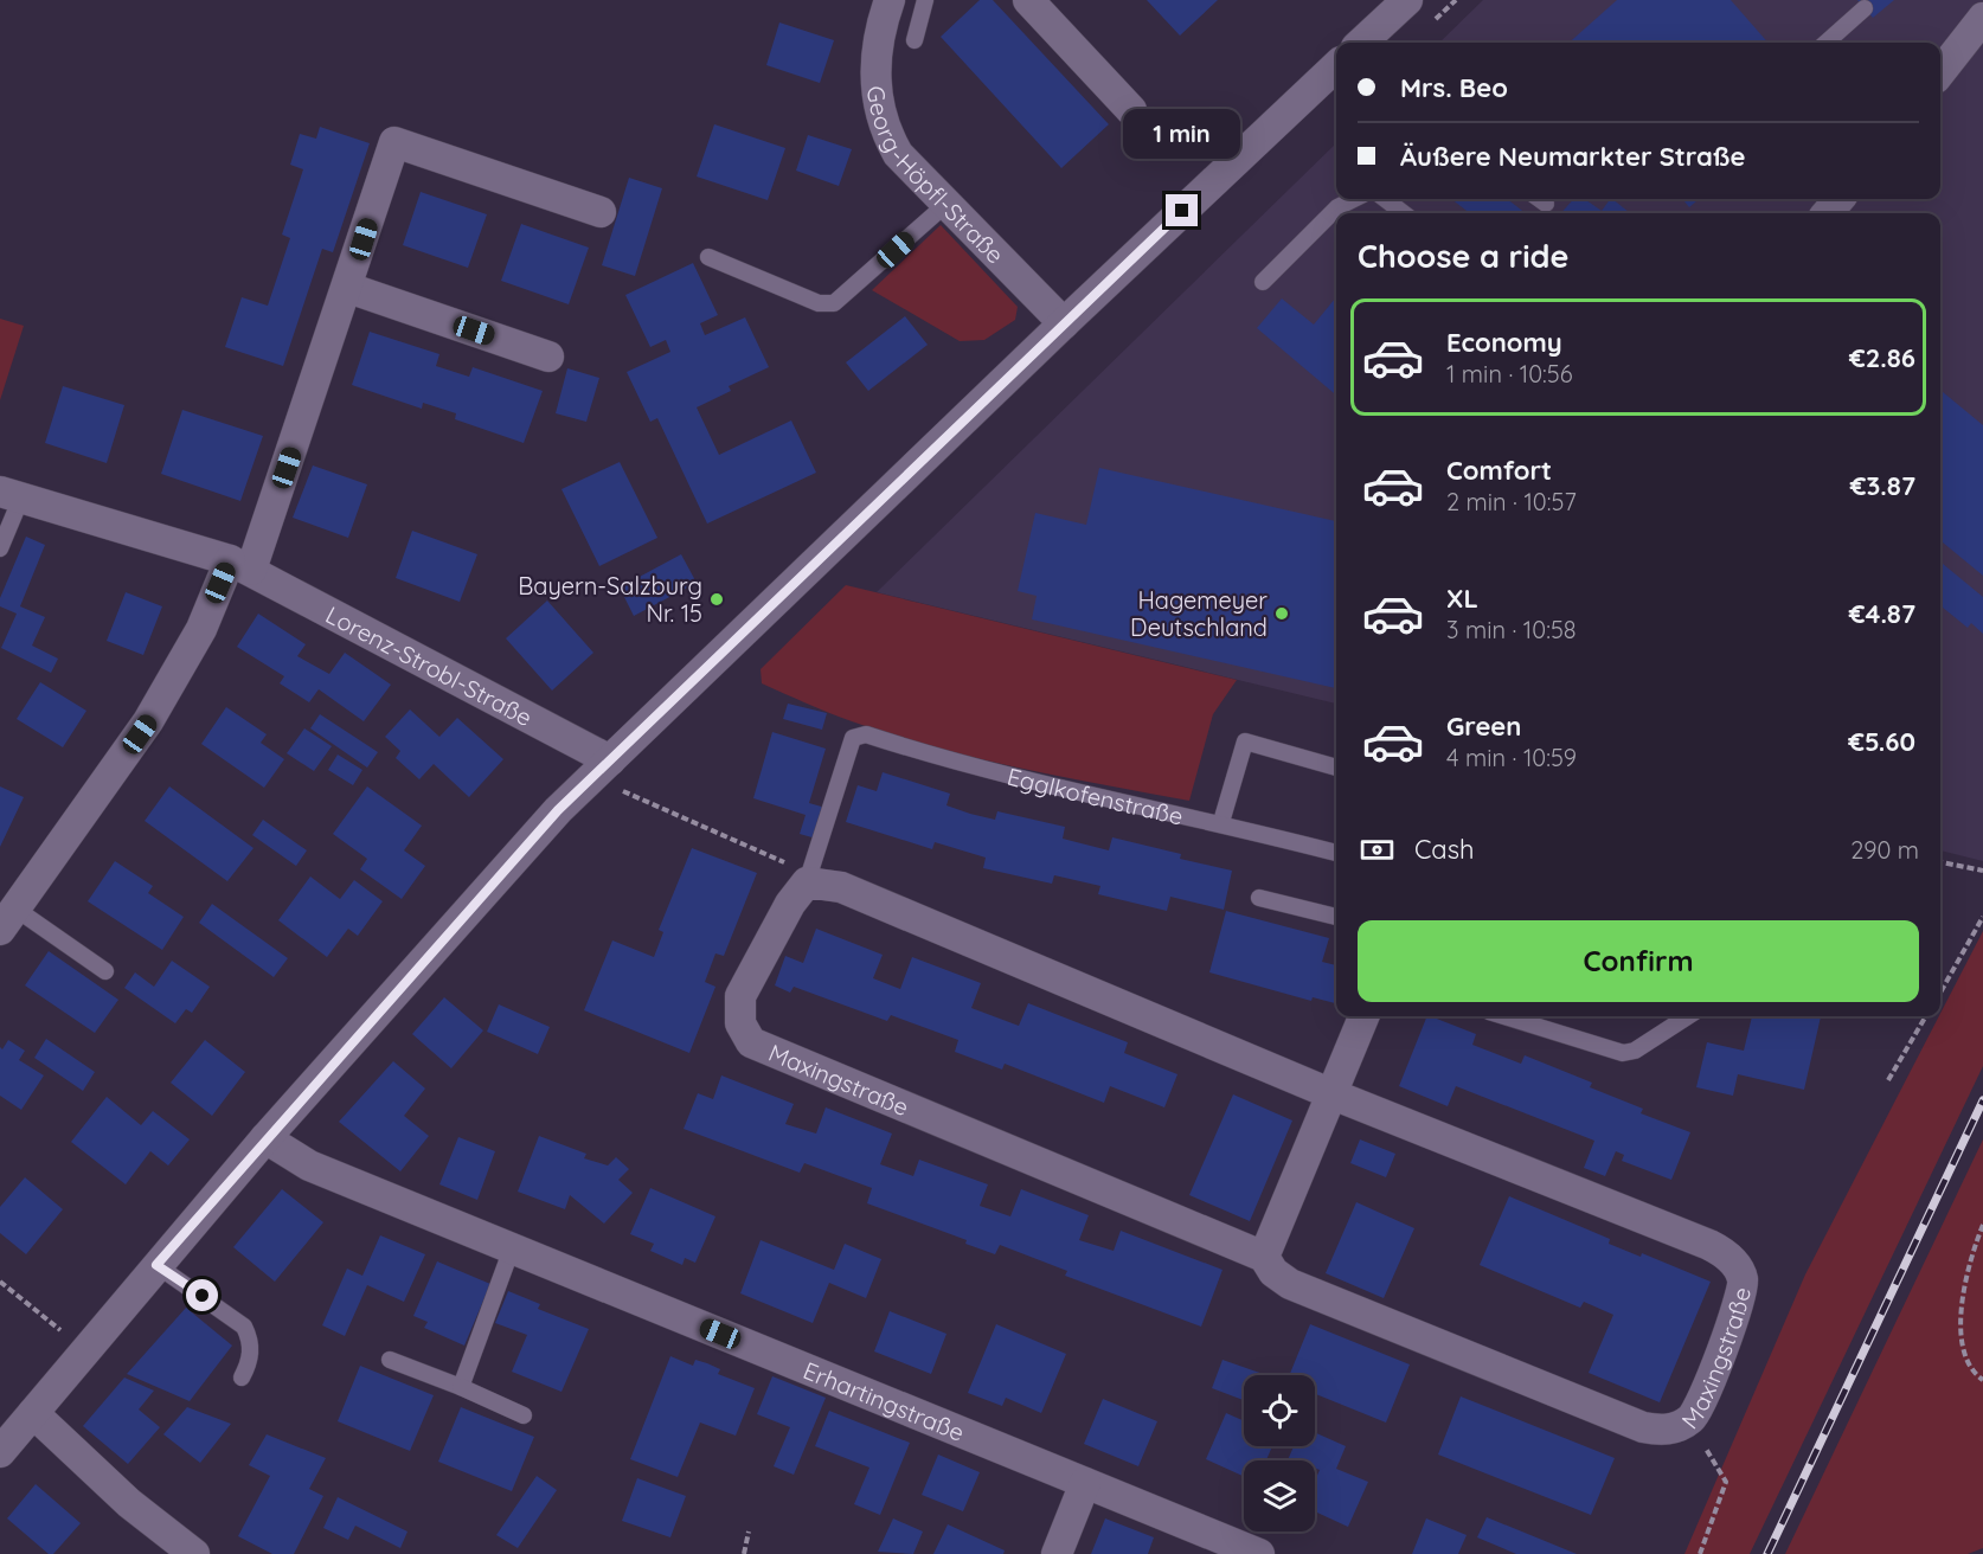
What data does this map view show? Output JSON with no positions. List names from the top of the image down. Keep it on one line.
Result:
{"streets":{"street":["Georg-Höpfl-Straße","Lorenz-Strobl-Straße","Maxingstraße","Erhartingstraße"],"lane":["Egglkofenstraße"]},"crossings":[["Egglkofenstraße","Maxingstraße"]],"places":["Bayern-Salzburg Nr. 15","Hagemeyer Deutschland"],"page":{"banner":["Mrs. Beo","Äußere Neumarkter Straße"],"bubble":"1 min","heading":"Choose a ride","list":[{"name":"Economy","note":"1 min · 10:56","value":"€2.86"},{"name":"Comfort","note":"2 min · 10:57","value":"€3.87"},{"name":"XL","note":"3 min · 10:58","value":"€4.87"},{"name":"Green","note":"4 min · 10:59","value":"€5.60"}],"pay":["Cash","290 m"],"buttons":"Confirm"}}
